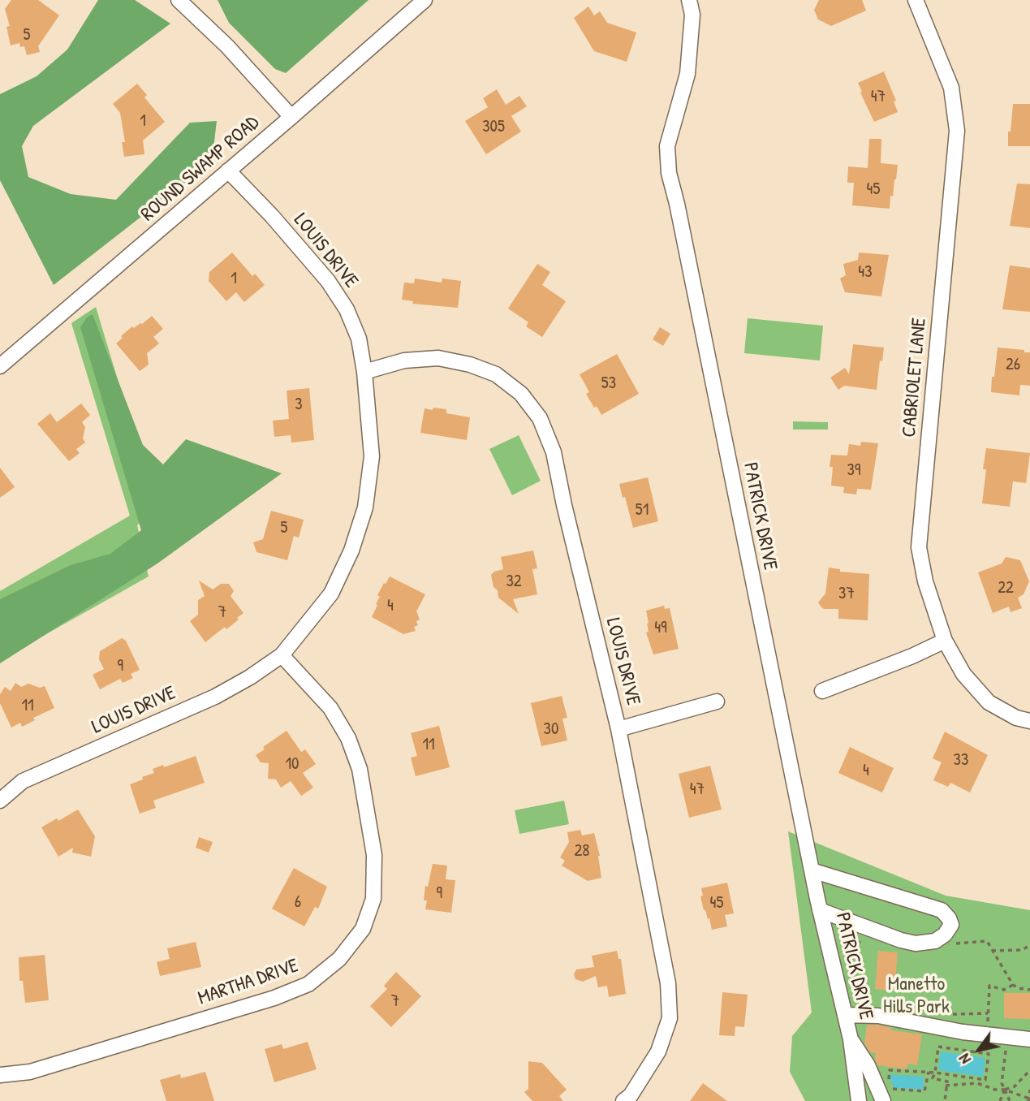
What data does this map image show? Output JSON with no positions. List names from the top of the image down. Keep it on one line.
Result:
{"streets":{"street":["ROUND SWAMP ROAD","LOUIS DRIVE","CABRIOLET LANE","PATRICK DRIVE","MARTHA DRIVE"]},"crossings":[["ROUND SWAMP ROAD","LOUIS DRIVE"],["LOUIS DRIVE","MARTHA DRIVE"]],"parks":["Manetto Hills Park"],"house_numbers":["5","47","1","305","45","43","1","26","53","3","39","51","5","32","22","37","4","7","49","9","11","30","11","33","10","4","47","28","9","6","45","7"],"north":"bottom left"}
